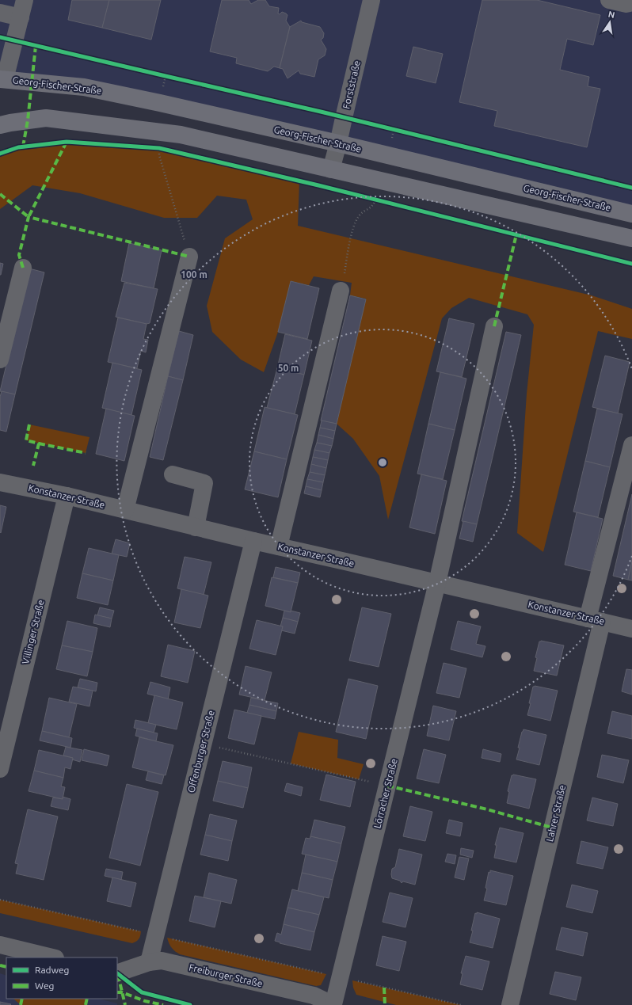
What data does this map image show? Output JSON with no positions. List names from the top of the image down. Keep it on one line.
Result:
{"streets":{"main road":["Georg-Fischer-Straße"],"street":["Forststraße","Konstanzer Straße","Villinger Straße","Offenburger Straße","Lörracher Straße","Lahrer Straße","Freiburger Straße"]},"crossings":[["Forststraße","Georg-Fischer-Straße"],["Konstanzer Straße","Villinger Straße"],["Konstanzer Straße","Offenburger Straße"],["Konstanzer Straße","Lörracher Straße"],["Konstanzer Straße","Lahrer Straße"],["Offenburger Straße","Freiburger Straße"],["Lörracher Straße","Freiburger Straße"]],"legend":["Radweg","Weg"],"north":"top","rings":["100 m","50 m"]}
